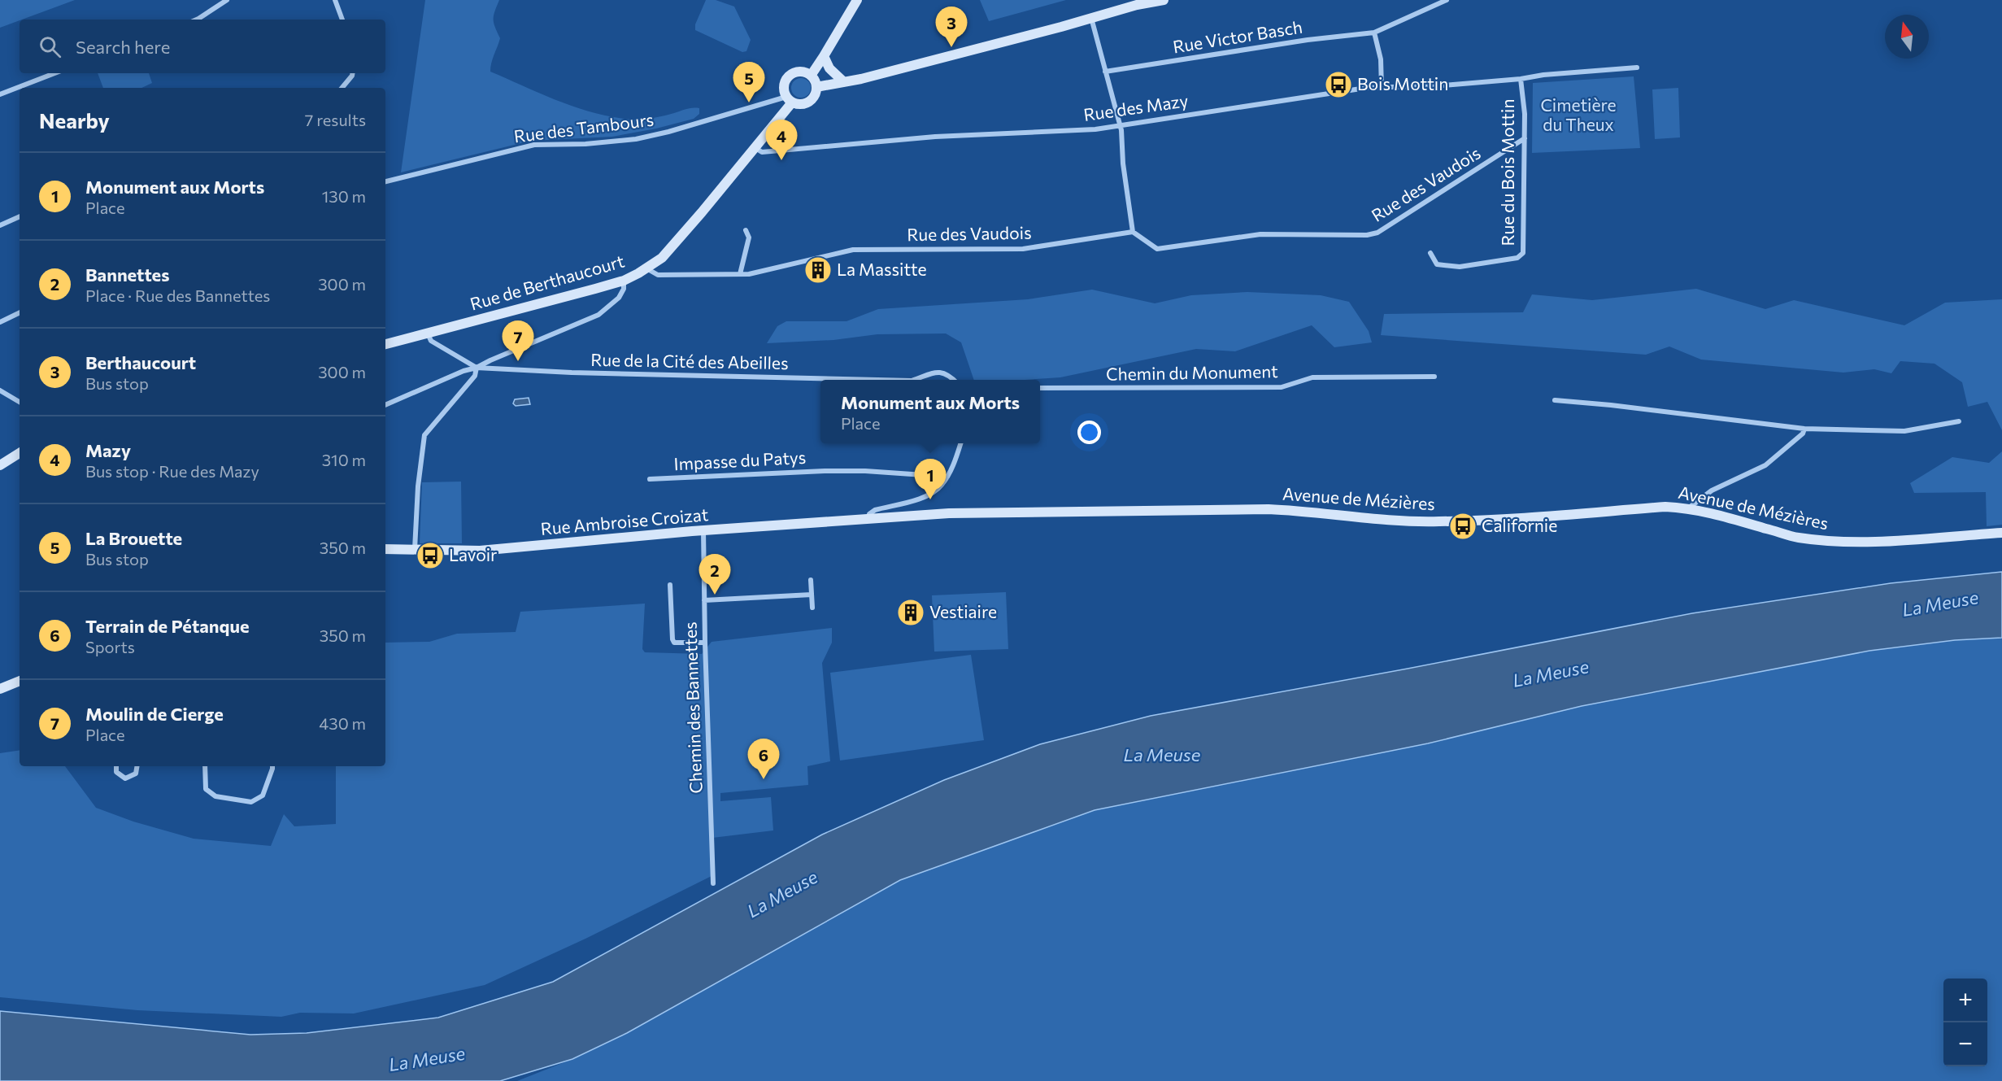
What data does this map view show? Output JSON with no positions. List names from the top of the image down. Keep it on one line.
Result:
{"streets":{"main road":["Rue de Berthaucourt","Avenue de Mézières","Rue Ambroise Croizat"],"street":["Rue Victor Basch","Rue des Mazy","Rue des Tambours","Rue du Bois Mottin","Rue des Vaudois","Rue de la Cité des Abeilles","Chemin du Monument","Impasse du Patys","Chemin des Bannettes"]},"crossings":[["Rue des Mazy","Rue du Bois Mottin"],["Rue des Mazy","Rue de Berthaucourt"],["Rue des Tambours","Rue de Berthaucourt"],["Rue du Bois Mottin","Rue des Vaudois"],["Rue des Vaudois","Rue de Berthaucourt"],["Rue de Berthaucourt","Rue de la Cité des Abeilles"],["Avenue de Mézières","Rue Ambroise Croizat"],["Rue Ambroise Croizat","Chemin des Bannettes"]],"water":["La Meuse"],"parks":["Cimetière du Theux"],"places":{"bus stop":["Bois Mottin","Californie","Lavoir"],"building":["La Massitte","Vestiaire"]},"north":"top","page":{"pins":["3","5","4","7","1","2","6"],"search":"Search here","heading":["Nearby","7 results"],"list":[{"mark":"1","name":"Monument aux Morts","note":"Place","value":"130 m"},{"mark":"2","name":"Bannettes","note":"Place · Rue des Bannettes","value":"300 m"},{"mark":"3","name":"Berthaucourt","note":"Bus stop","value":"300 m"},{"mark":"4","name":"Mazy","note":"Bus stop · Rue des Mazy","value":"310 m"},{"mark":"5","name":"La Brouette","note":"Bus stop","value":"350 m"},{"mark":"6","name":"Terrain de Pétanque","note":"Sports","value":"350 m"},{"mark":"7","name":"Moulin de Cierge","note":"Place","value":"430 m"}],"popup":["Monument aux Morts","Place"],"map_buttons":["+","−"]}}
